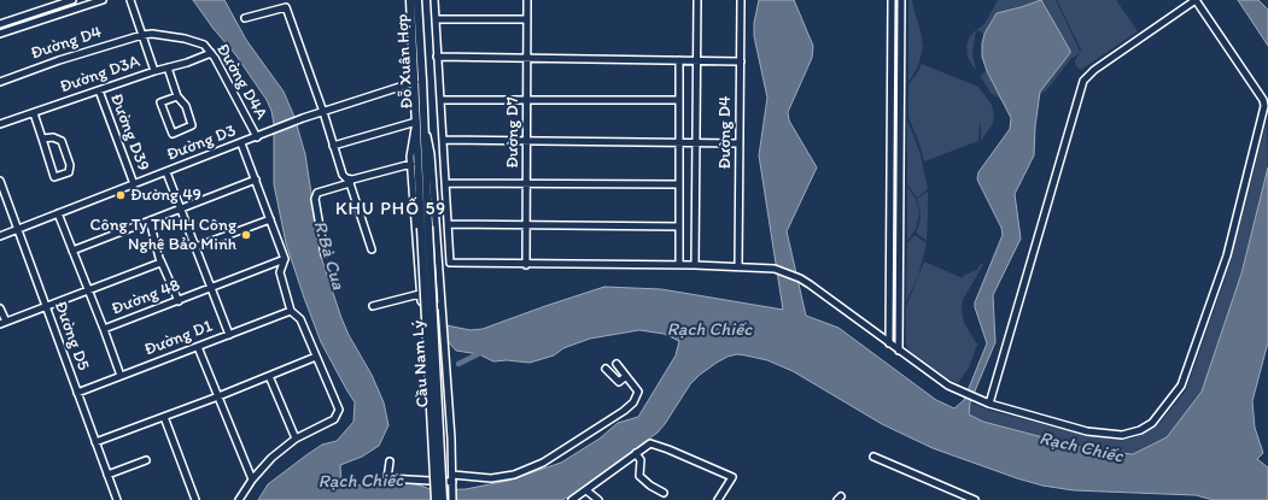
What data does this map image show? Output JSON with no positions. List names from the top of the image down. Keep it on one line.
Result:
{"streets":{"main road":["Đỗ Xuân Hợp","Cầu Nam Lý"],"street":["Đường D4","Đường D3A","Đường D4A","Đường D39","Đường D7","Đường D3","Đường 48","Đường D5","Đường D1"]},"crossings":[["Đường D4","Đường D4A"],["Đỗ Xuân Hợp","Đường D3"],["Đỗ Xuân Hợp","Cầu Nam Lý"],["Đường D3A","Đường D4A"],["Đường D3A","Đường D39"],["Đường D4A","Đường D3"],["Đường D39","Đường D3"],["Đường D3","Đường 48"],["Đường D3","Đường D5"],["Đường D5","Đường D1"]],"districts":["KHU PHỐ 59"],"water":["R.Bà Cua","Rạch Chiếc"],"places":["Đường 49","Công Ty TNHH Công Nghệ Bảo Minh"]}
